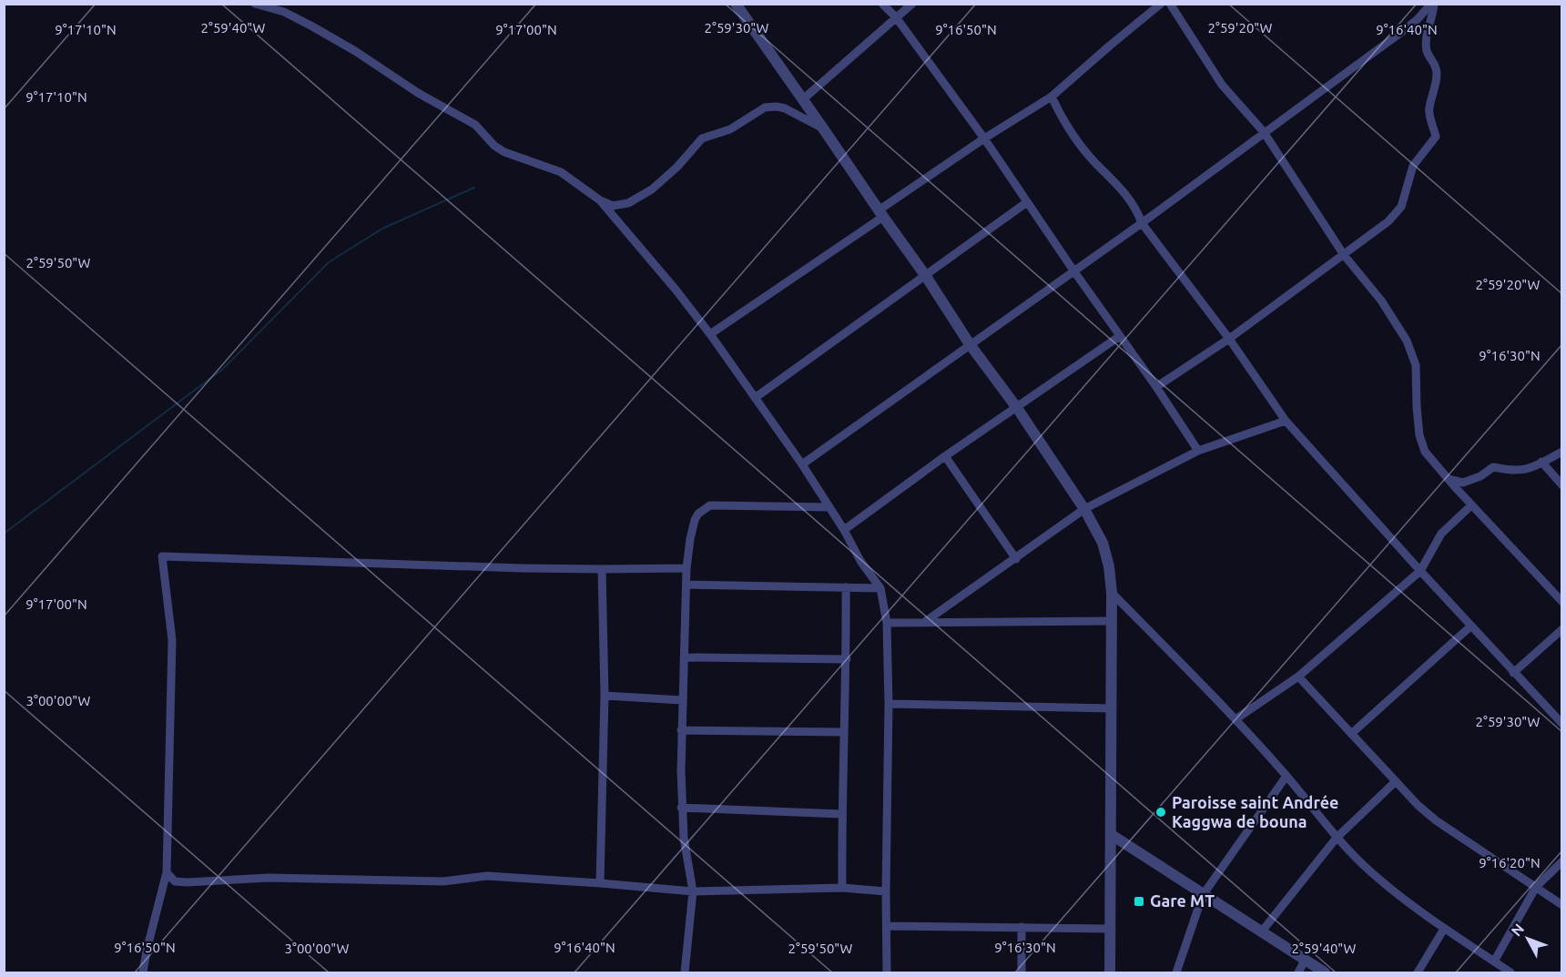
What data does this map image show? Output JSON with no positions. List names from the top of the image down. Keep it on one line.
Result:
{"places":{"other":["Paroisse saint Andrée Kaggwa de bouna"],"transit":["Gare MT"]},"north":"top left","coordinates":["2°59'40\"W","2°59'30\"W","2°59'20\"W","9°17'10\"N","9°17'00\"N","9°16'50\"N","9°16'40\"N","2°59'50\"W","9°16'30\"N","3°00'00\"W","9°16'20\"N"]}
